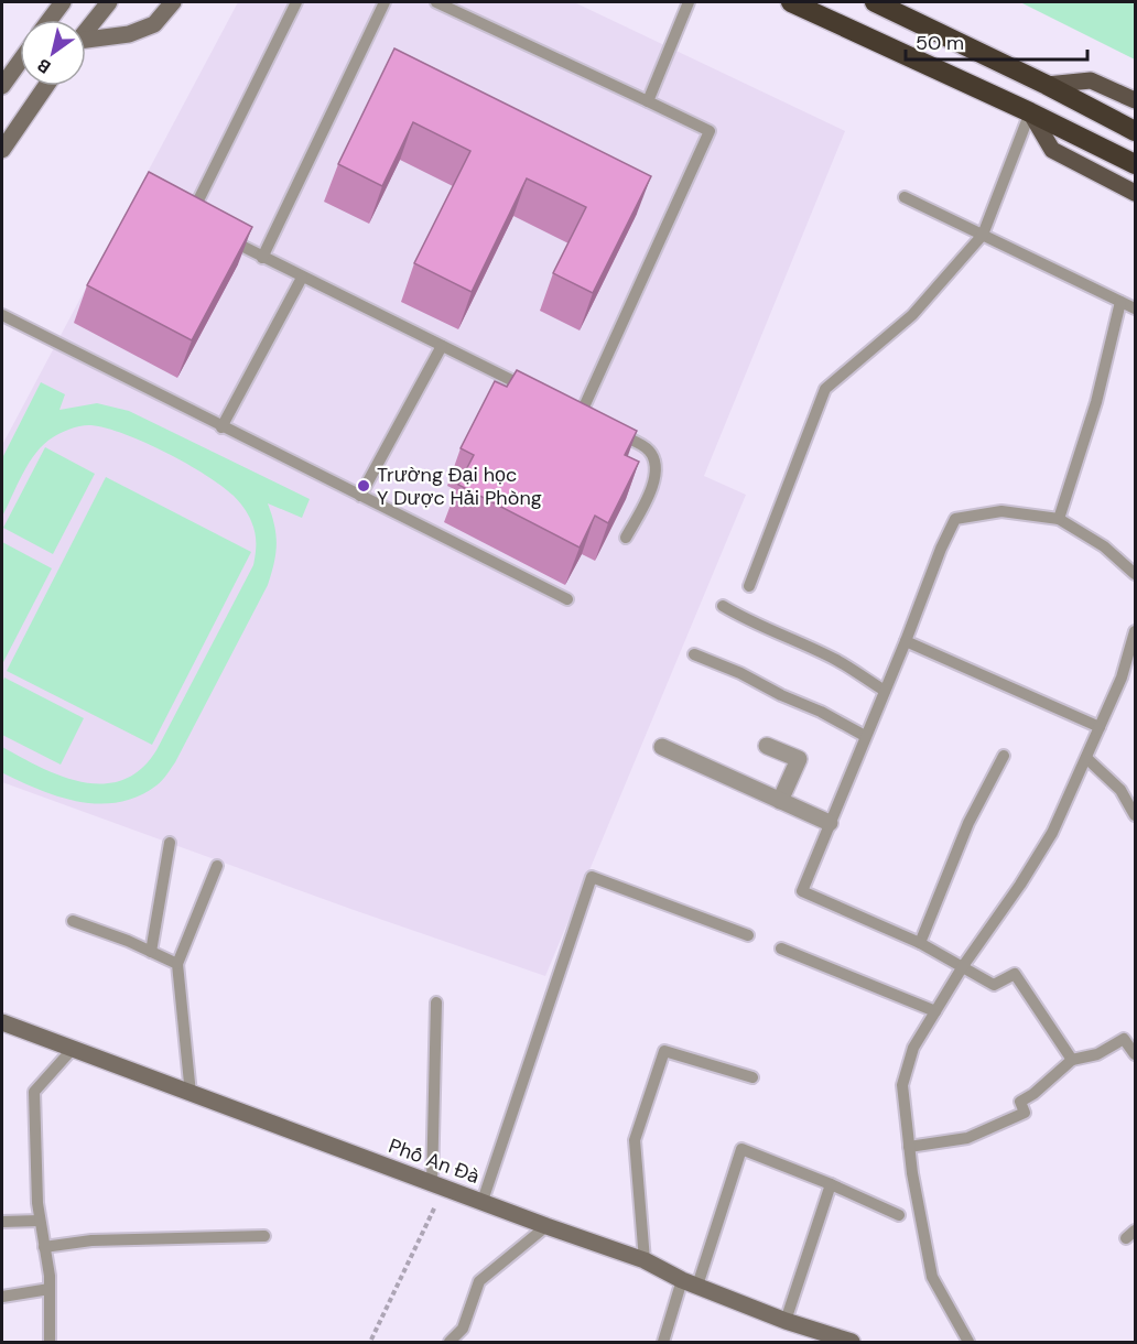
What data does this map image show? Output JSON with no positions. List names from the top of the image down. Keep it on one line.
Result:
{"streets":{"street":["Phố An Đà"]},"places":["Trường Đại học Y Dược Hải Phòng"],"scale_bar":"50 m","north":"bottom left"}
